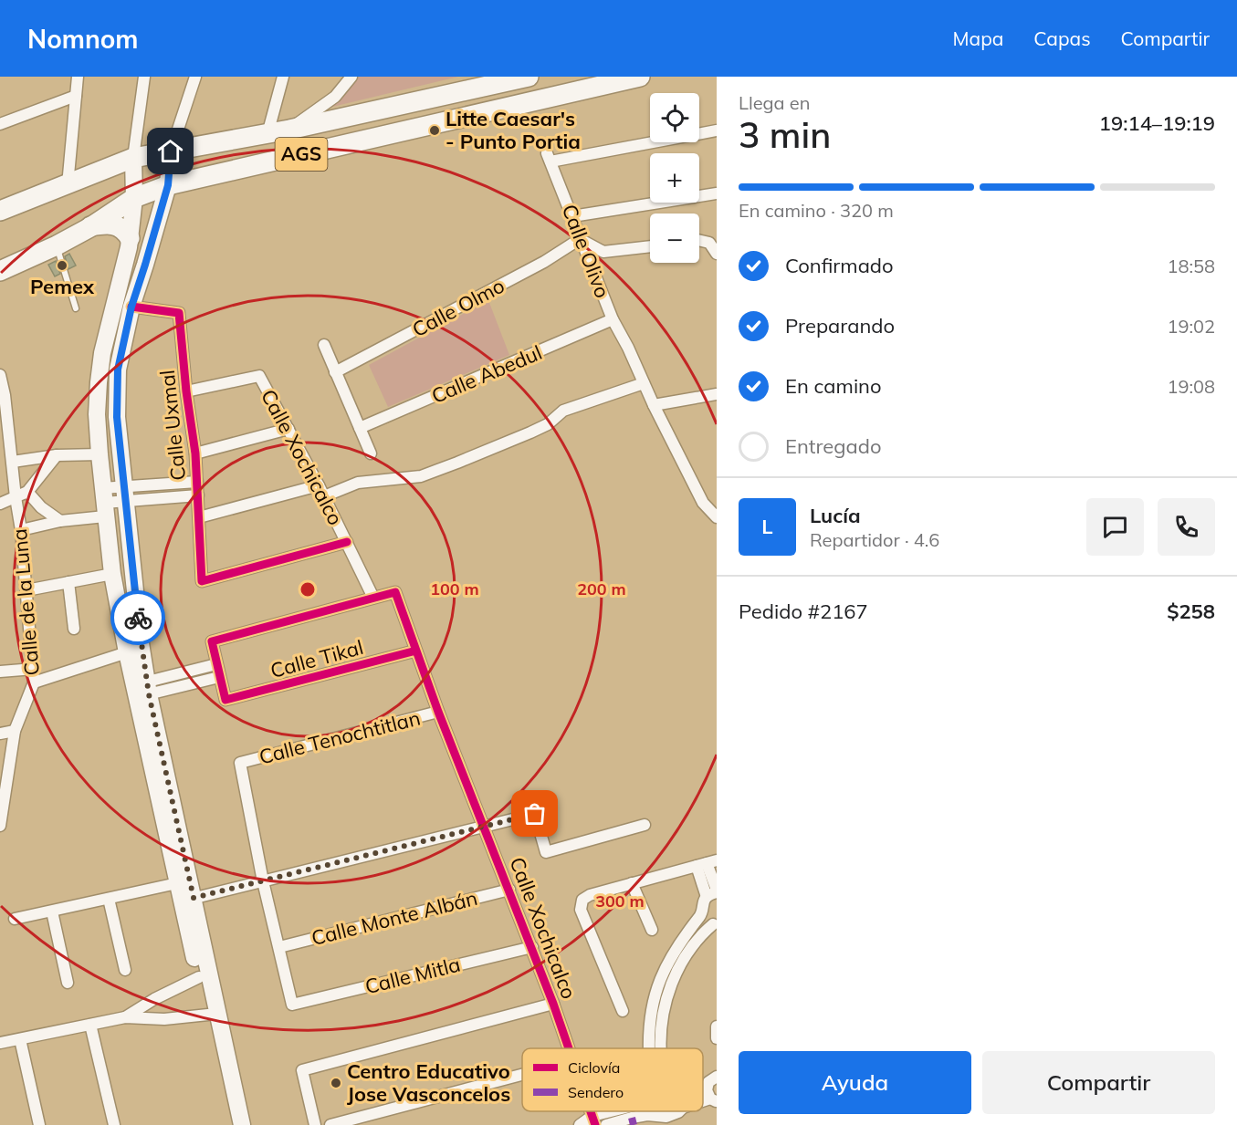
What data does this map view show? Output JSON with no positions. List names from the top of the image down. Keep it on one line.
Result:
{"streets":{"highway":["AGS"],"street":["Calle Olivo","Calle Olmo","Calle Abedul","Calle Uxmal","Calle Xochicalco","Calle de la Luna","Calle Tikal","Calle Tenochtitlan","Calle Monte Albán","Calle Mitla"]},"crossings":[["Calle Olivo","Calle Olmo"],["Calle Olivo","Calle Abedul"],["Calle Uxmal","Calle Xochicalco"],["Calle Xochicalco","Calle Tikal"],["Calle Xochicalco","Calle Tenochtitlan"],["Calle Xochicalco","Calle Monte Albán"],["Calle Xochicalco","Calle Mitla"],["Calle Monte Albán","Calle Mitla"]],"places":["Litte Caesar's - Punto Portia","Pemex","Centro Educativo Jose Vasconcelos"],"legend":["Ciclovía","Sendero"],"page":{"header":"Nomnom","nav":["Mapa","Capas","Compartir"],"heading":["3 min","Llega en","19:14–19:19"],"panel":["Lucía","Repartidor · 4.6","Pedido #2167","$258"],"map_buttons":["+","−"],"bar":"En camino · 320 m","list":[["Confirmado","18:58"],["Preparando","19:02"],["En camino","19:08"],"Entregado"],"round":"L","buttons":["Ayuda","Compartir"]},"rings":["100 m","200 m","300 m"]}
